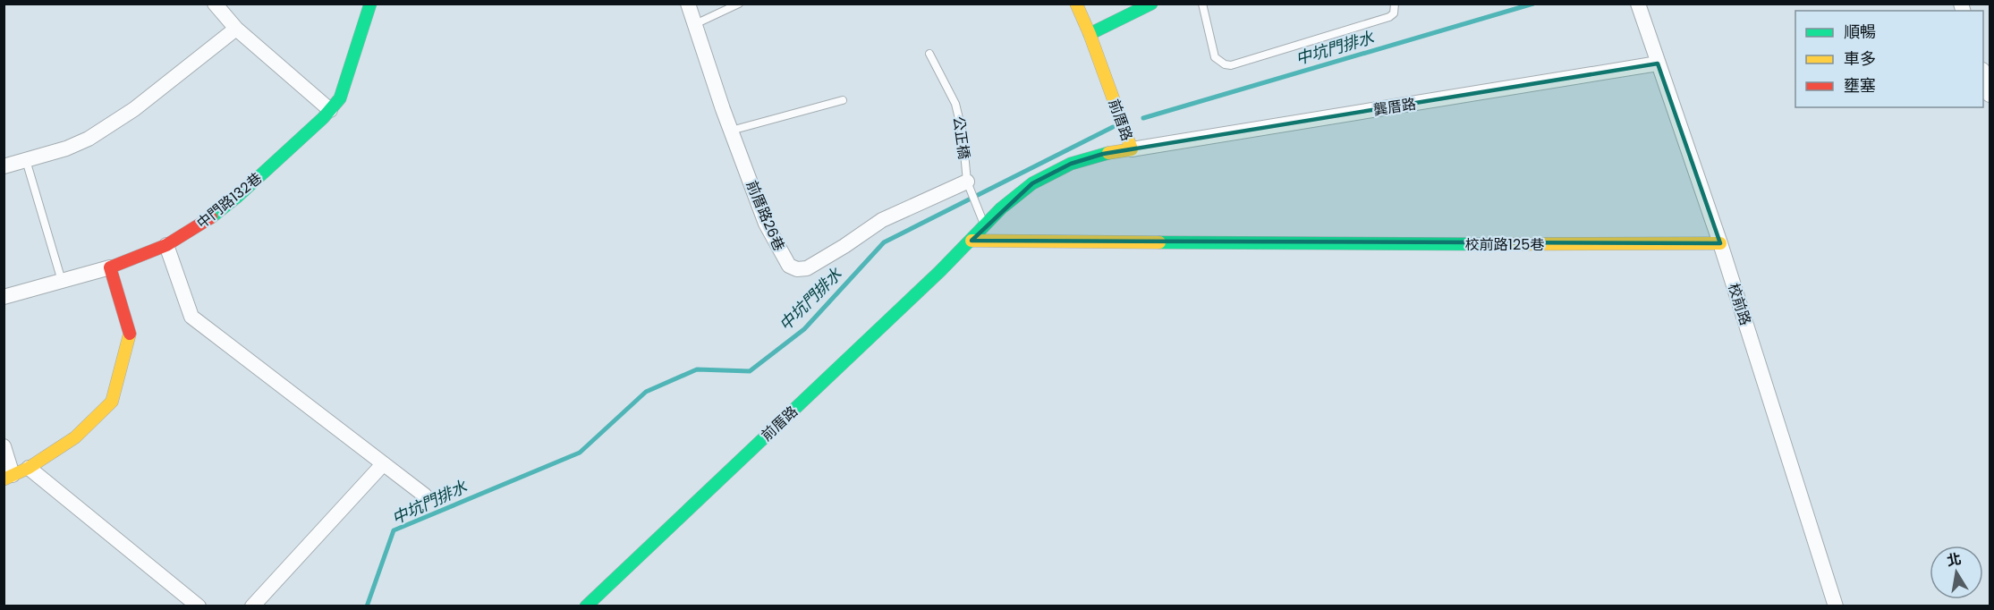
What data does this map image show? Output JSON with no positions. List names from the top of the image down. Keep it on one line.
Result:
{"streets":{"street":["龔厝路","前厝路","中門路132巷","前厝路26巷","校前路125巷","校前路"],"lane":["公正橋"]},"crossings":[["龔厝路","前厝路"],["龔厝路","校前路"],["前厝路","公正橋"],["前厝路","校前路125巷"],["公正橋","前厝路26巷"],["校前路125巷","校前路"]],"water":["中坑門排水"],"legend":["順暢","車多","壅塞"],"north":"top"}
